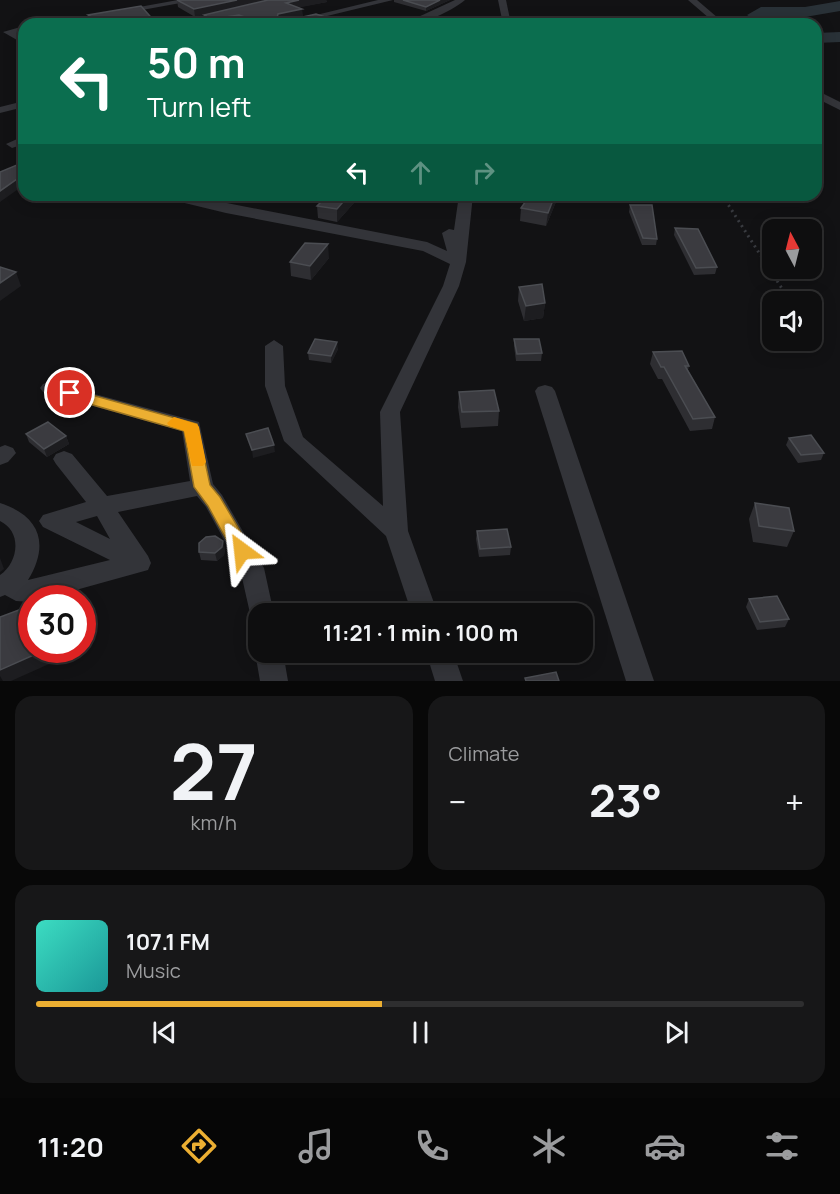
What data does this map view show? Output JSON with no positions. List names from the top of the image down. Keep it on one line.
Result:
{"north":"top","page":{"turn":["50 m","Turn left"],"limit":"30","trip":"11:21 · 1 min · 100 m","tile":[["27","km/h"],"Climate"],"heat":["−","23°","+"],"song":["107.1 FM","Music"],"tabs":"11:20"}}
